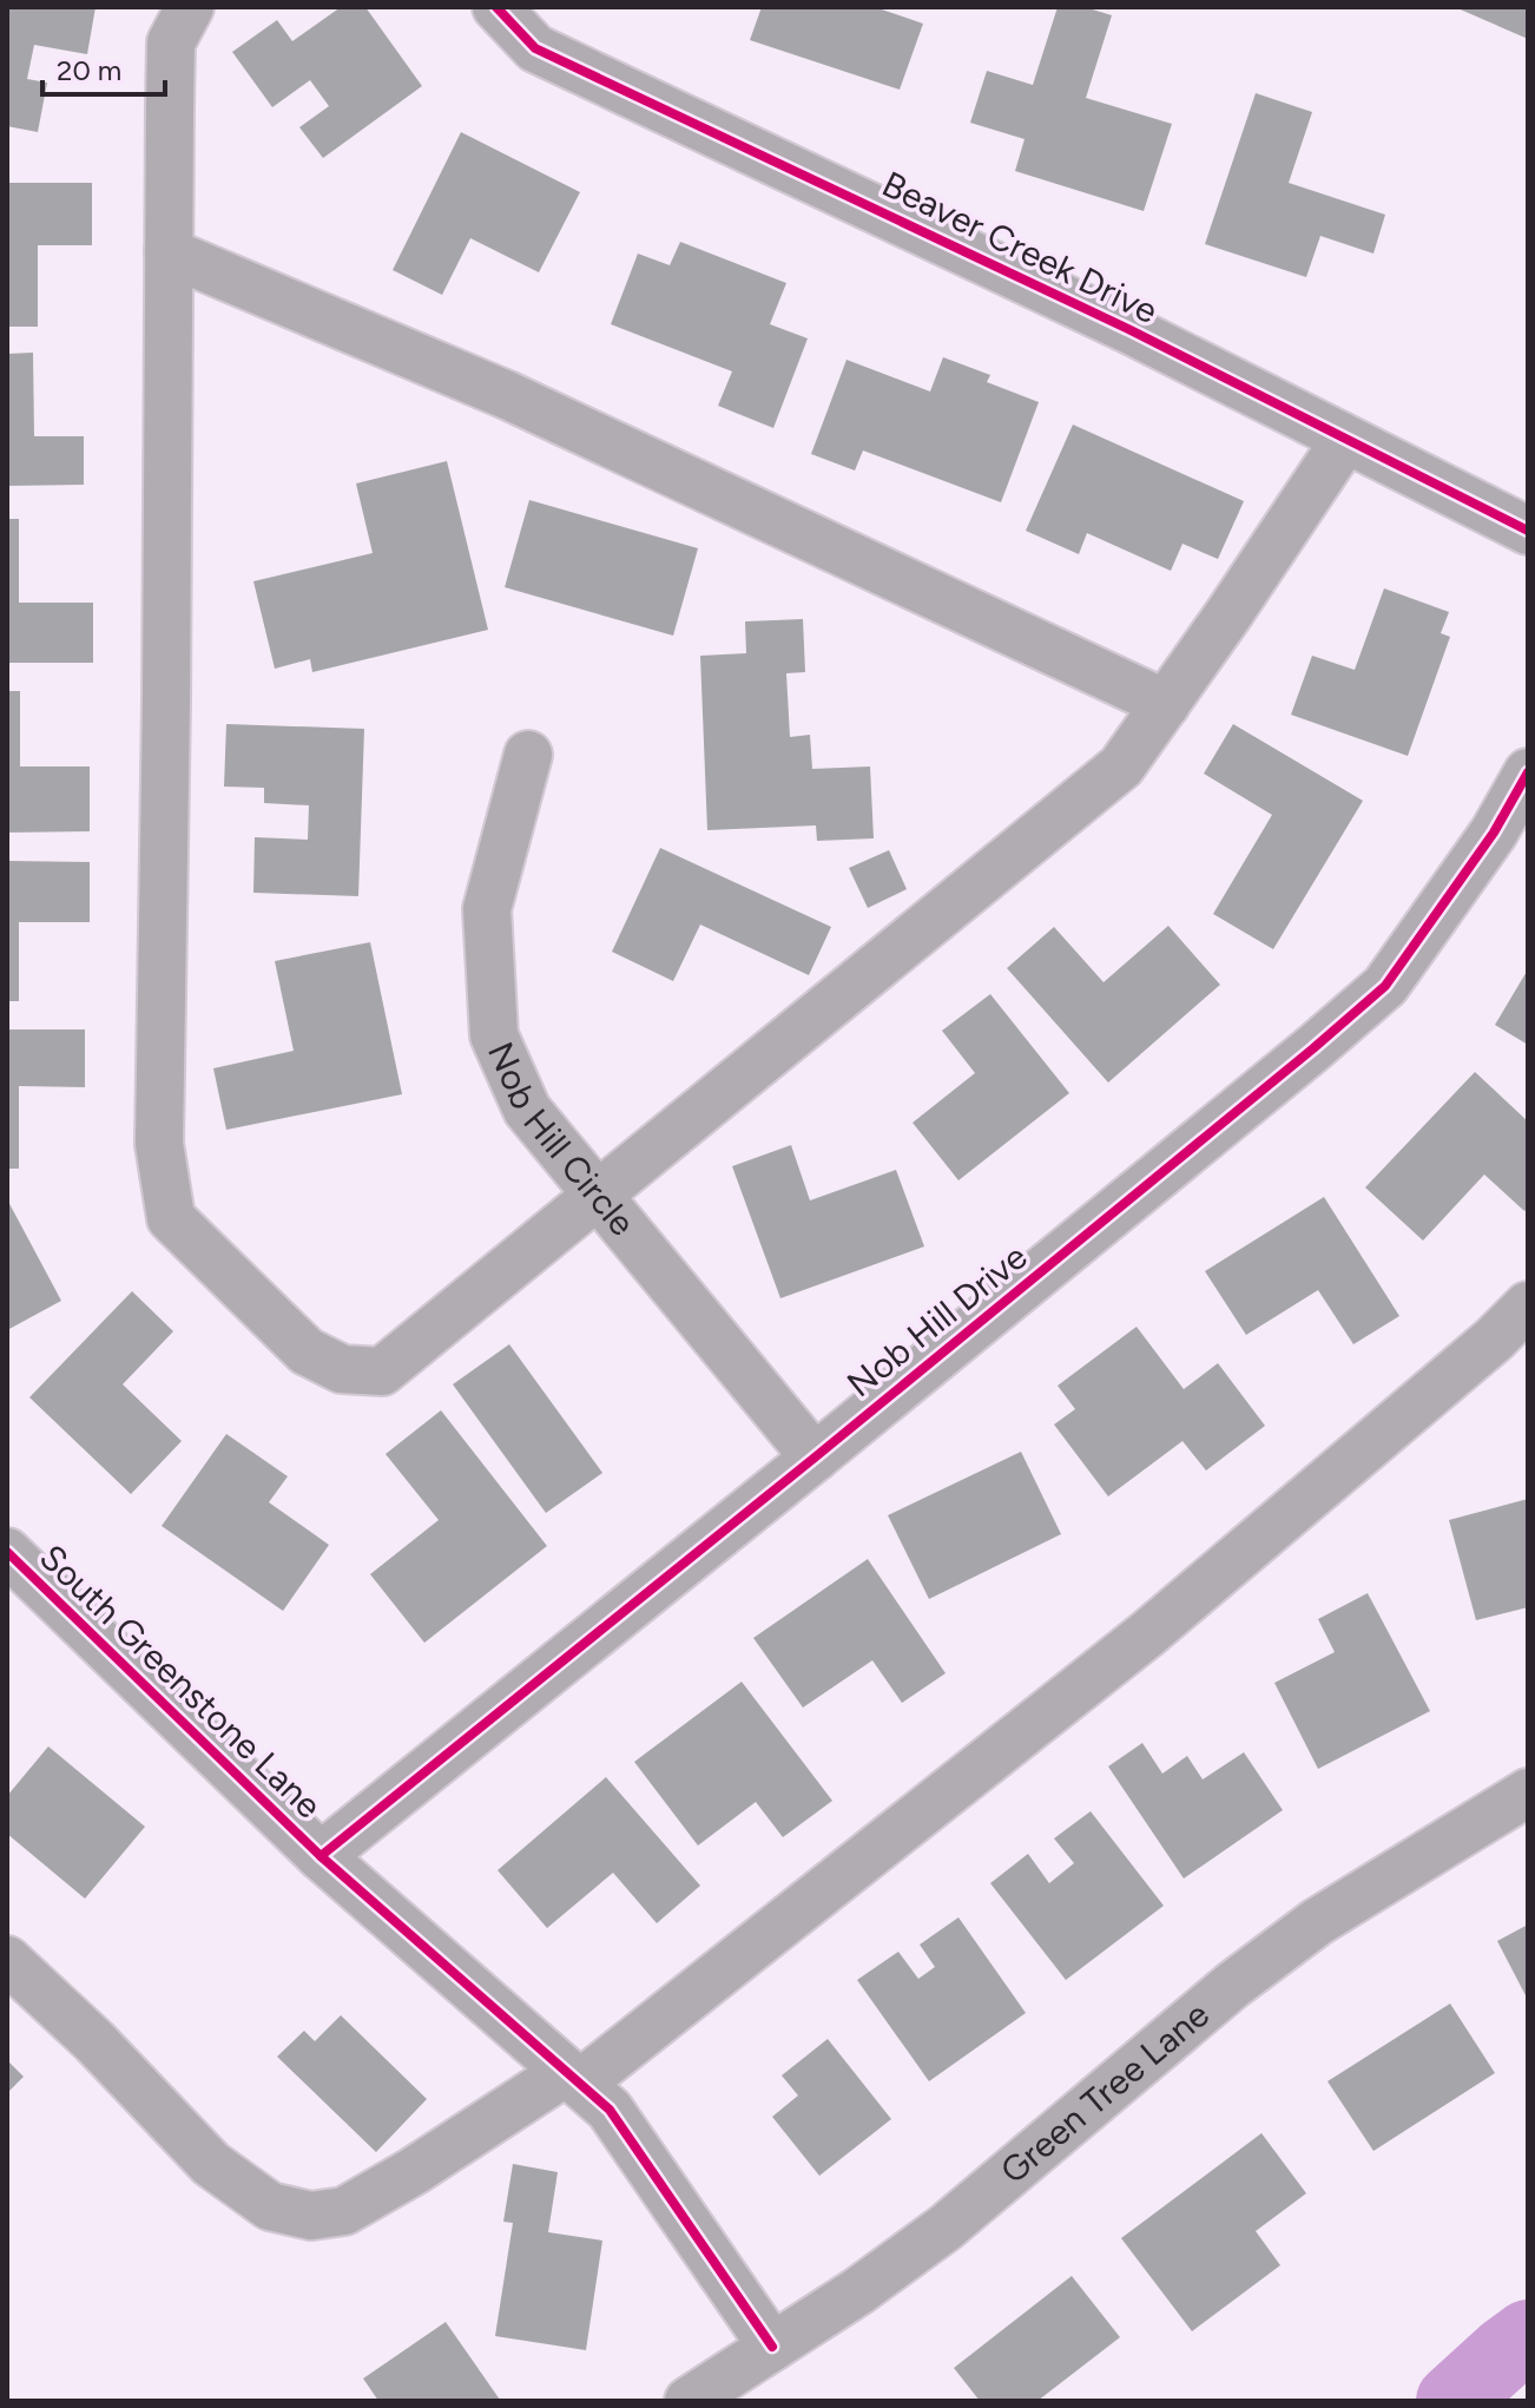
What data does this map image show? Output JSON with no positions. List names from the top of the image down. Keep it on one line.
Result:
{"streets":{"street":["Beaver Creek Drive","Nob Hill Circle","Nob Hill Drive","South Greenstone Lane","Green Tree Lane"]},"crossings":[["Nob Hill Circle","Nob Hill Drive"],["Nob Hill Drive","South Greenstone Lane"],["South Greenstone Lane","Green Tree Lane"]],"scale_bar":"20 m"}
